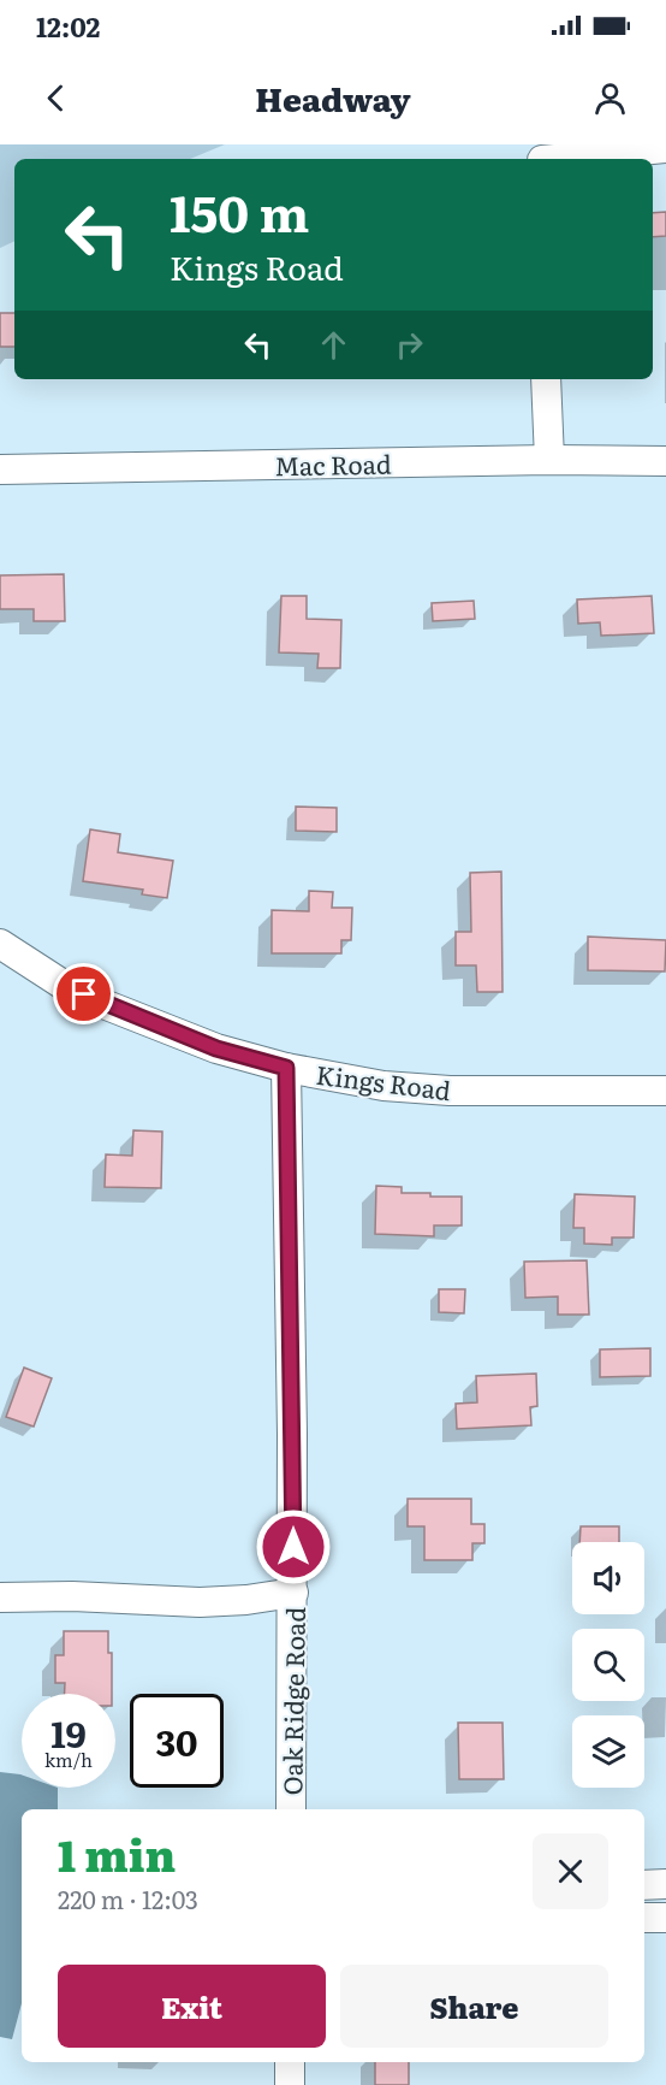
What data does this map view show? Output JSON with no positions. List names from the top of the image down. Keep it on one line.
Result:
{"streets":{"street":["Mac Road","Kings Road","Oak Ridge Road"]},"crossings":[["Kings Road","Oak Ridge Road"]],"page":{"status":"12:02","header":"Headway","turn":["150 m","Kings Road"],"speed":"19 km/h","limit":"30","heading":["1 min","220 m · 12:03"],"buttons":["Exit","Share"]}}
